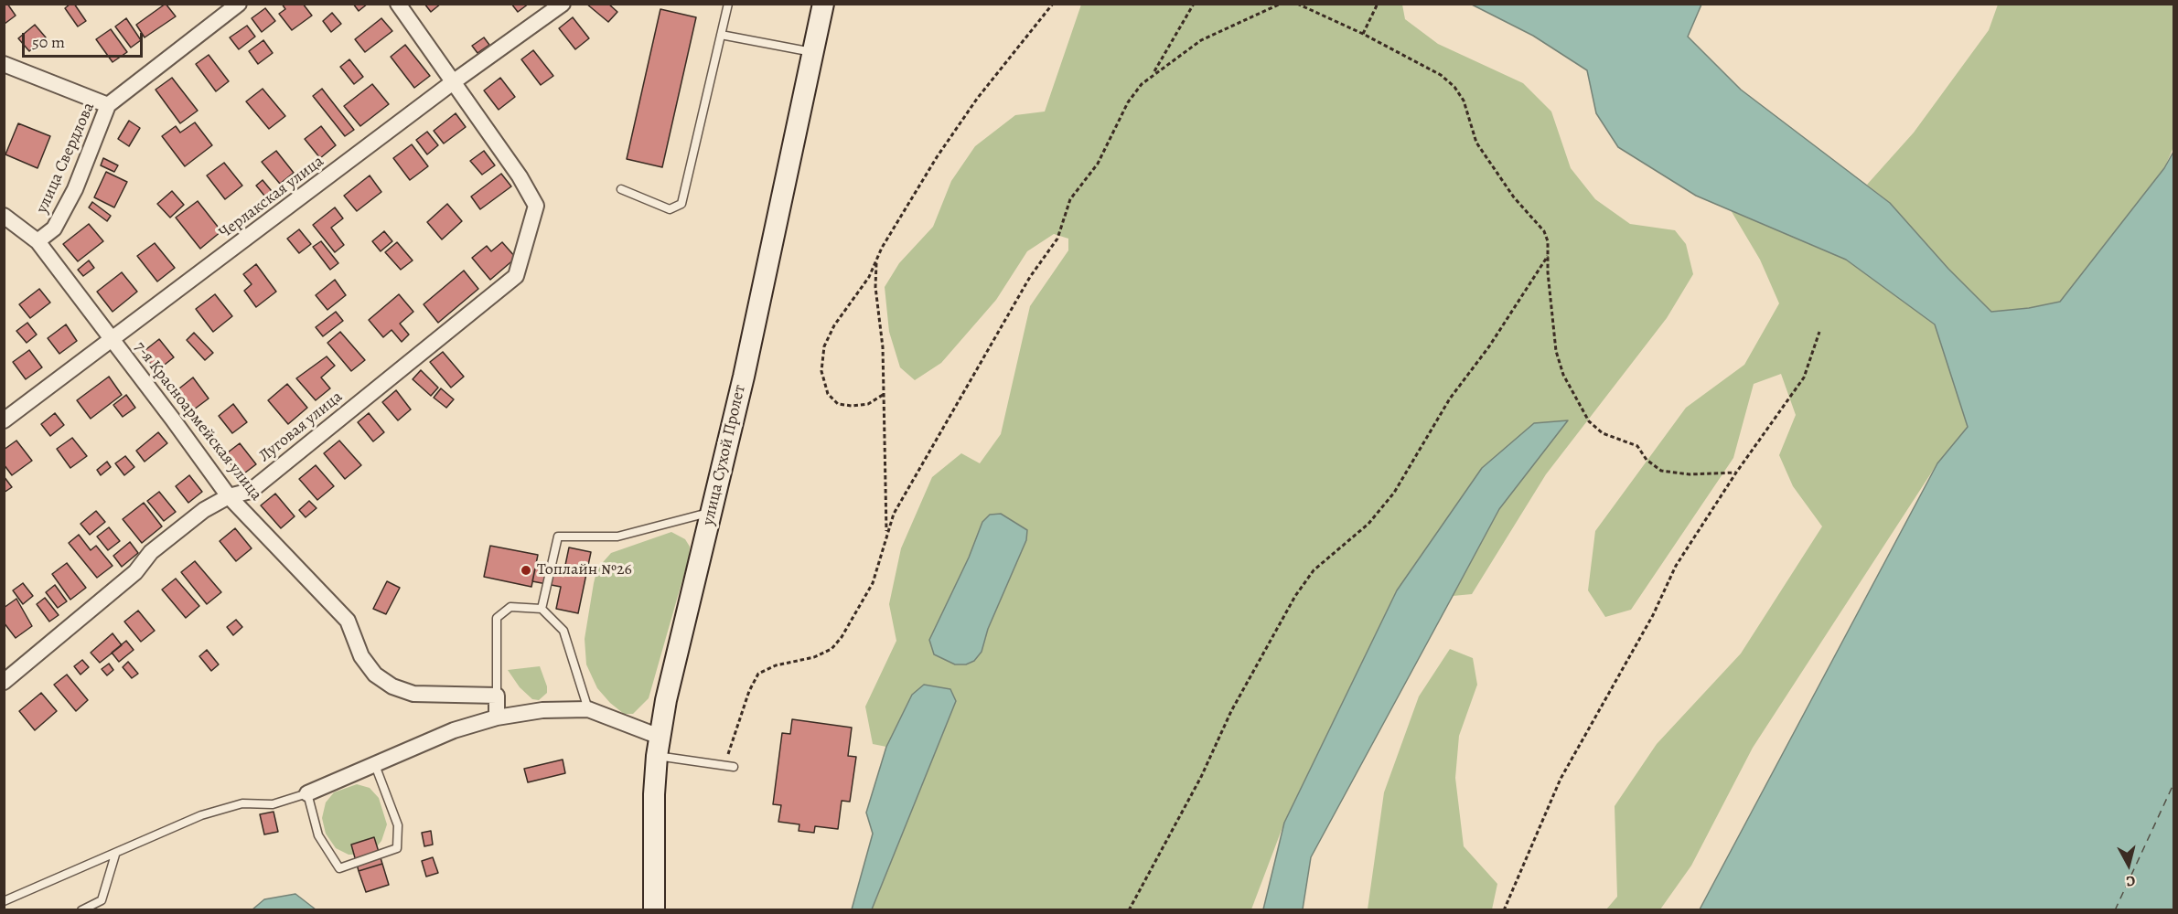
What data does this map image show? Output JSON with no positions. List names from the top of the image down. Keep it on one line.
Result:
{"streets":{"main road":["улица Сухой Пролет"],"street":["улица Свердлова","Черлакская улица","7-я Красноармейская улица","Луговая улица"]},"crossings":[["улица Свердлова","7-я Красноармейская улица"],["Черлакская улица","7-я Красноармейская улица"],["Черлакская улица","Луговая улица"],["7-я Красноармейская улица","Луговая улица"]],"places":["Топлайн №26"],"scale_bar":"50 m","north":"bottom"}
